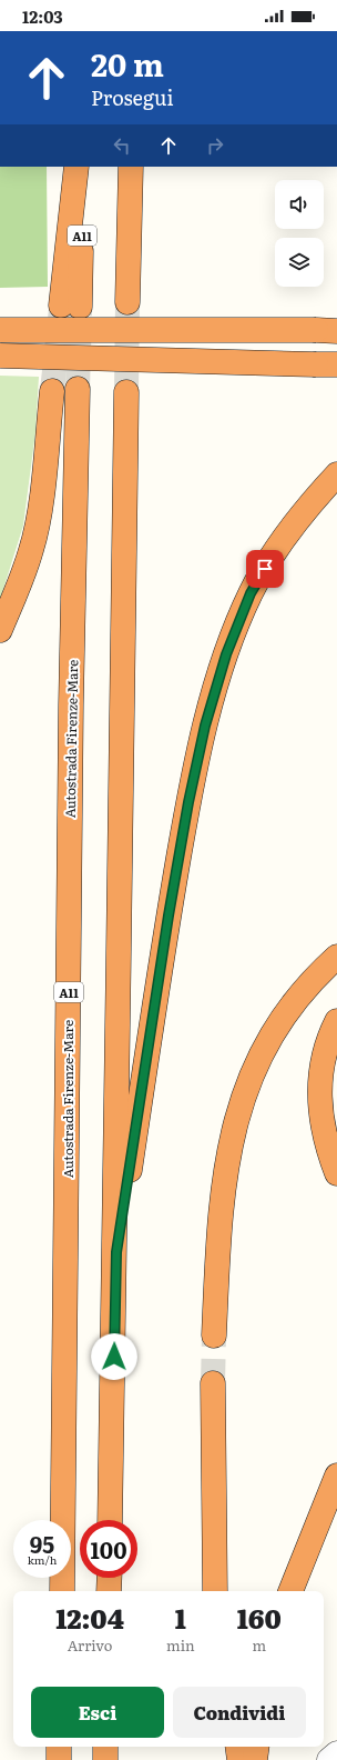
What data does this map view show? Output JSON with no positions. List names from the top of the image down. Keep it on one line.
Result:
{"streets":{"highway":["A11","Autostrada Firenze-Mare"]},"page":{"status":"12:03","turn":["20 m","Prosegui"],"speed":"95 km/h","limit":"100","eta":["12:04","Arrivo","1","min","160","m"],"buttons":["Esci","Condividi"]}}
